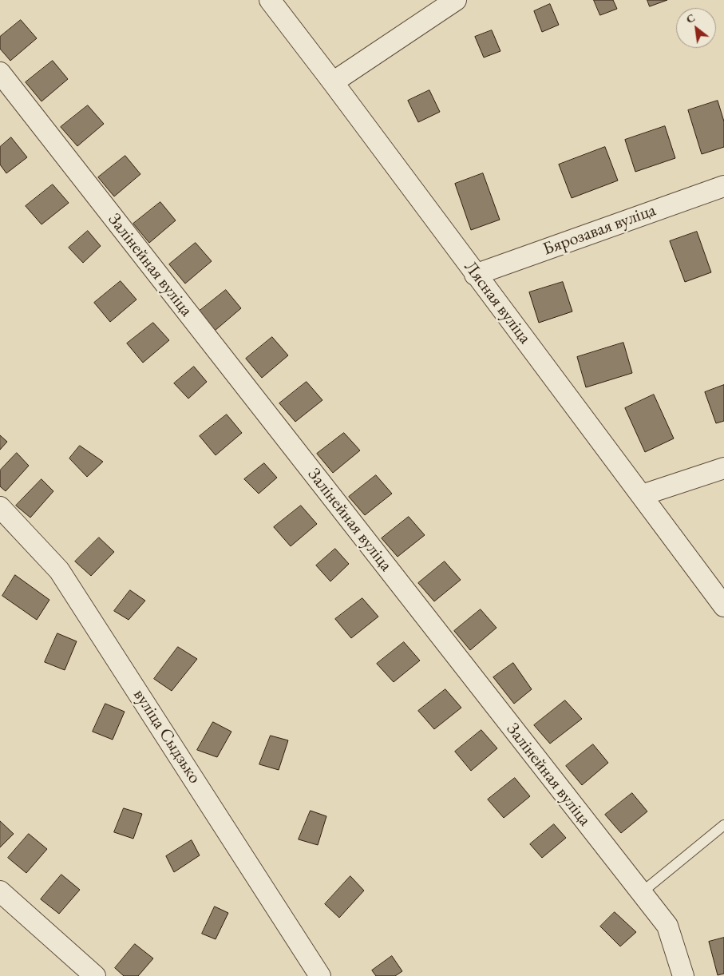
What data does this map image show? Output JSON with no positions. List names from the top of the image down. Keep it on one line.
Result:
{"streets":{"street":["Бярозавая вуліца","Залінейная вуліца","Лясная вуліца","вуліца Сыдзько"]},"crossings":[["Бярозавая вуліца","Лясная вуліца"]],"north":"top left"}
